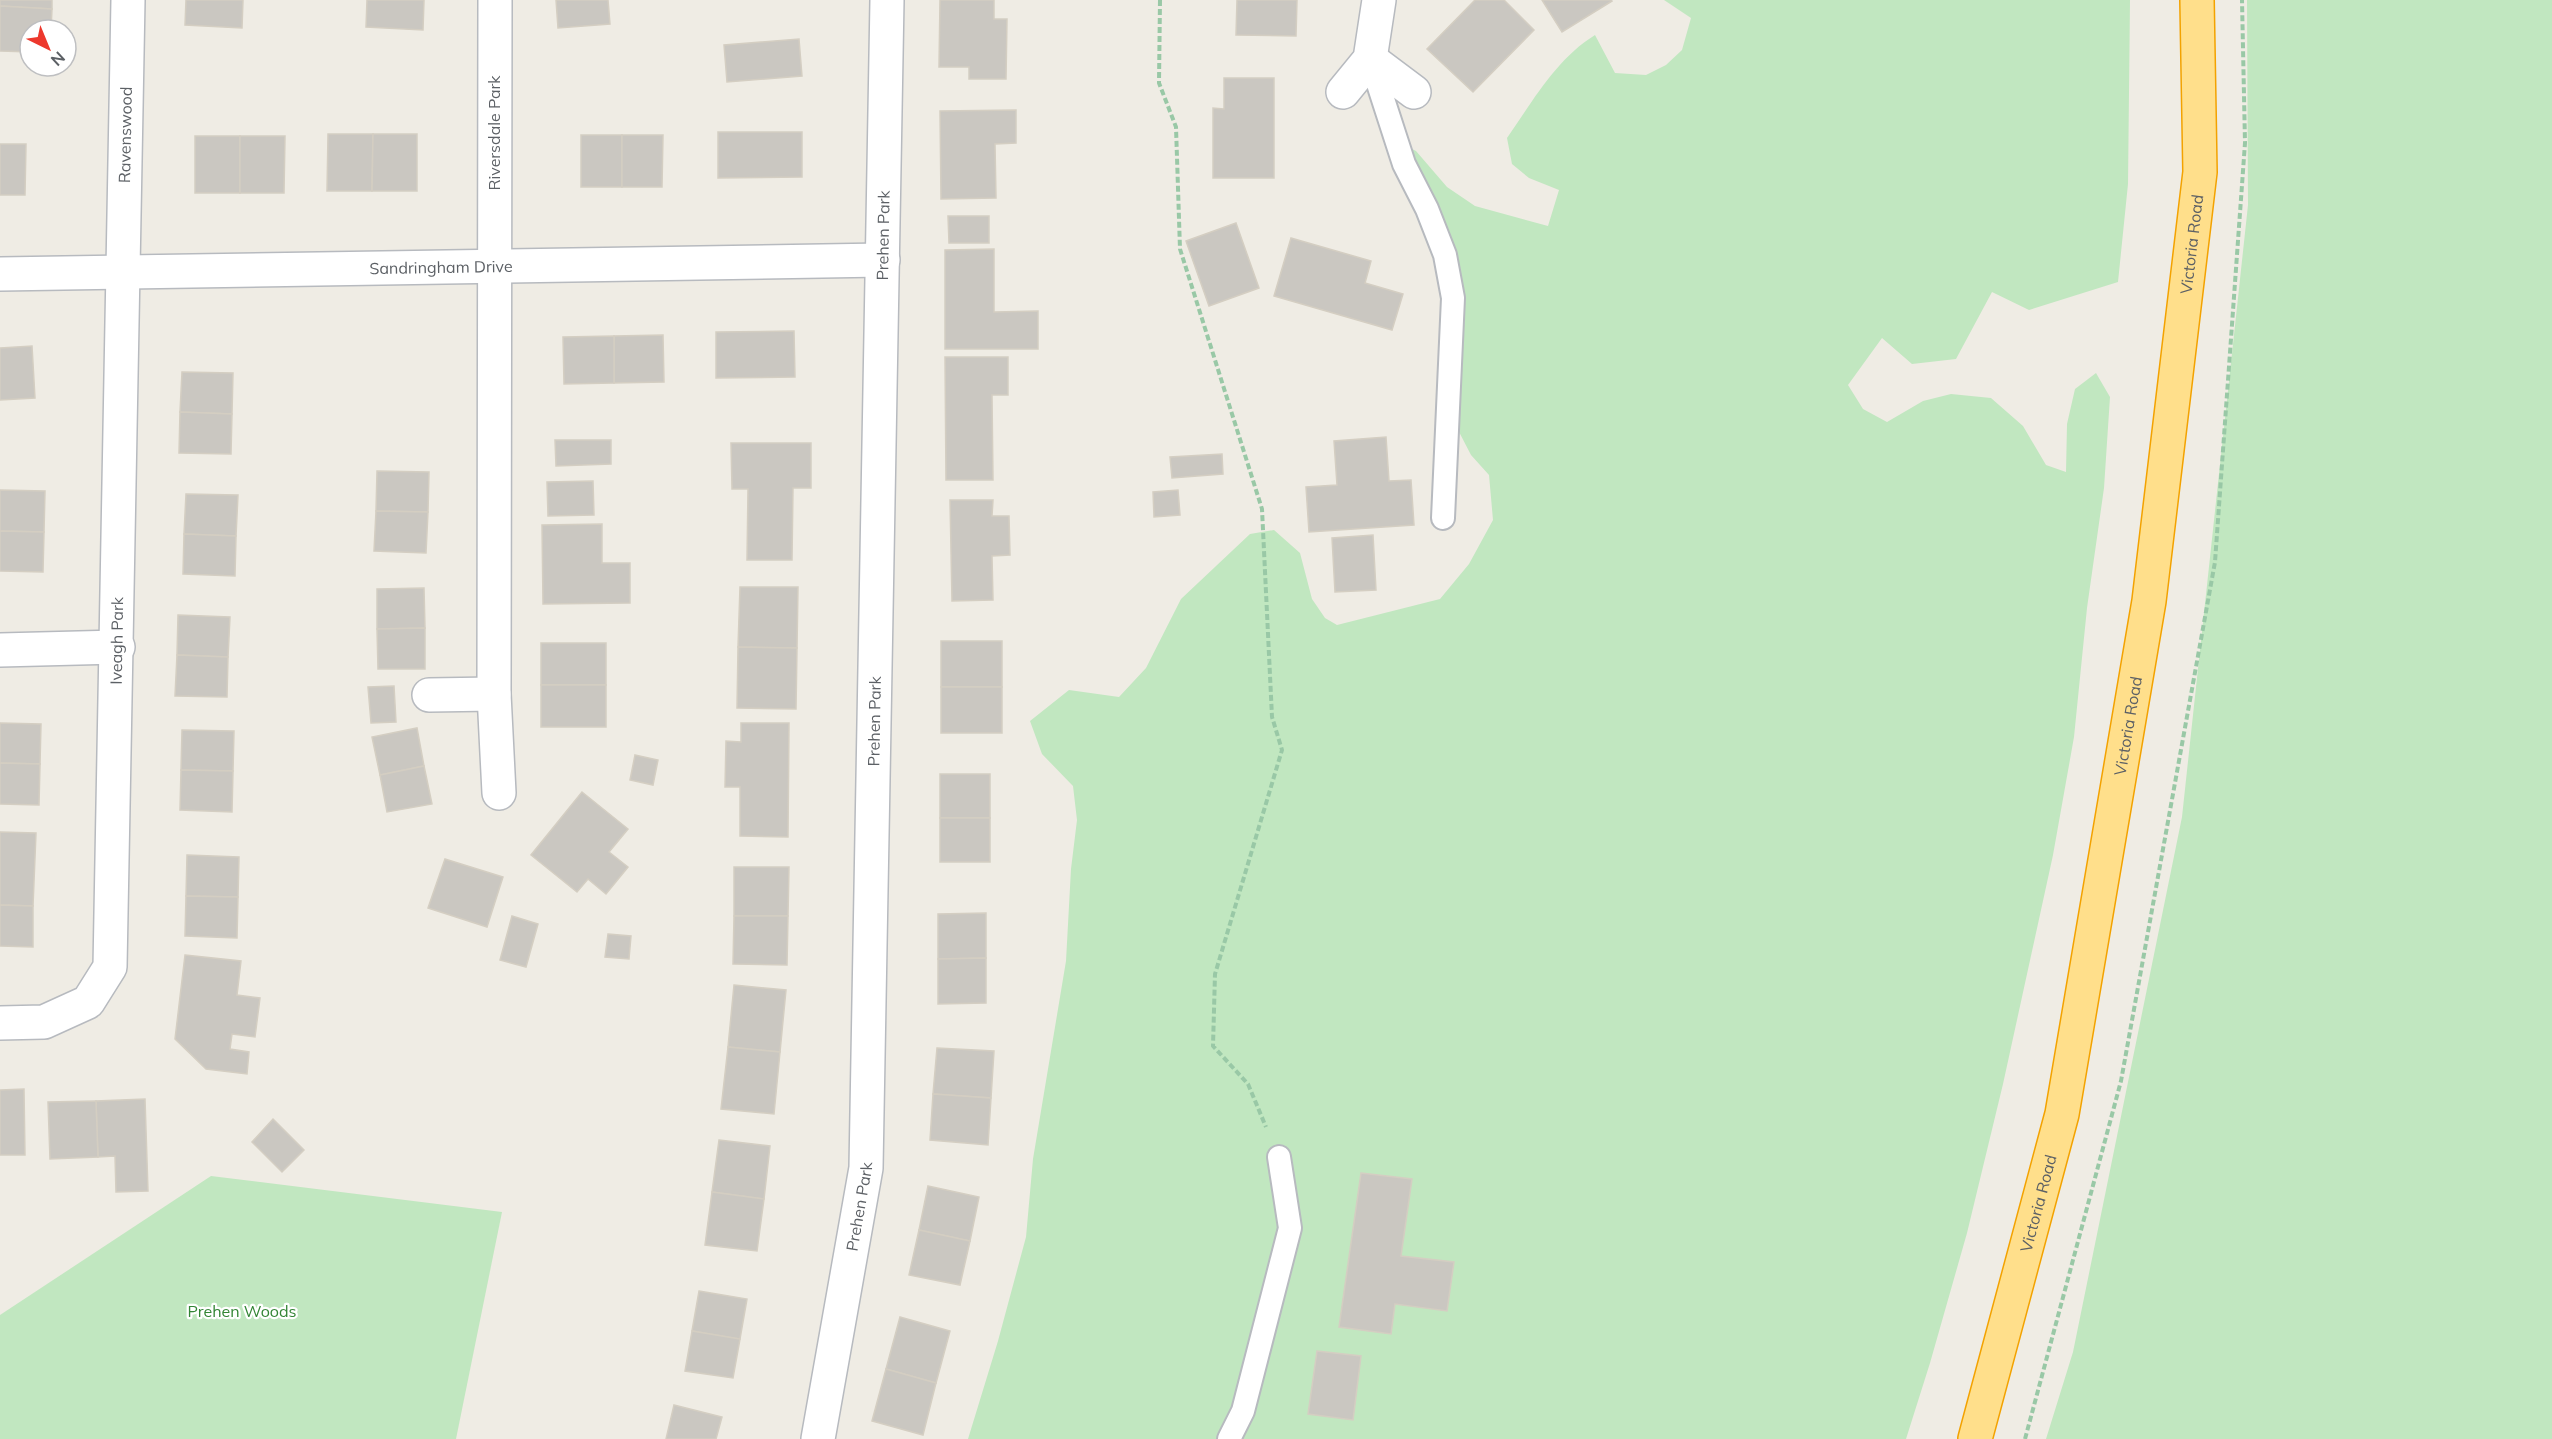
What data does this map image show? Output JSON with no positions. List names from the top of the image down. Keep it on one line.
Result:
{"streets":{"highway":["Victoria Road"],"street":["Riversdale Park","Ravenswood","Prehen Park","Sandringham Drive","Iveagh Park"]},"crossings":[["Riversdale Park","Sandringham Drive"],["Ravenswood","Sandringham Drive"],["Ravenswood","Iveagh Park"],["Prehen Park","Sandringham Drive"],["Sandringham Drive","Iveagh Park"]],"parks":["Prehen Woods"],"north":"bottom right"}
